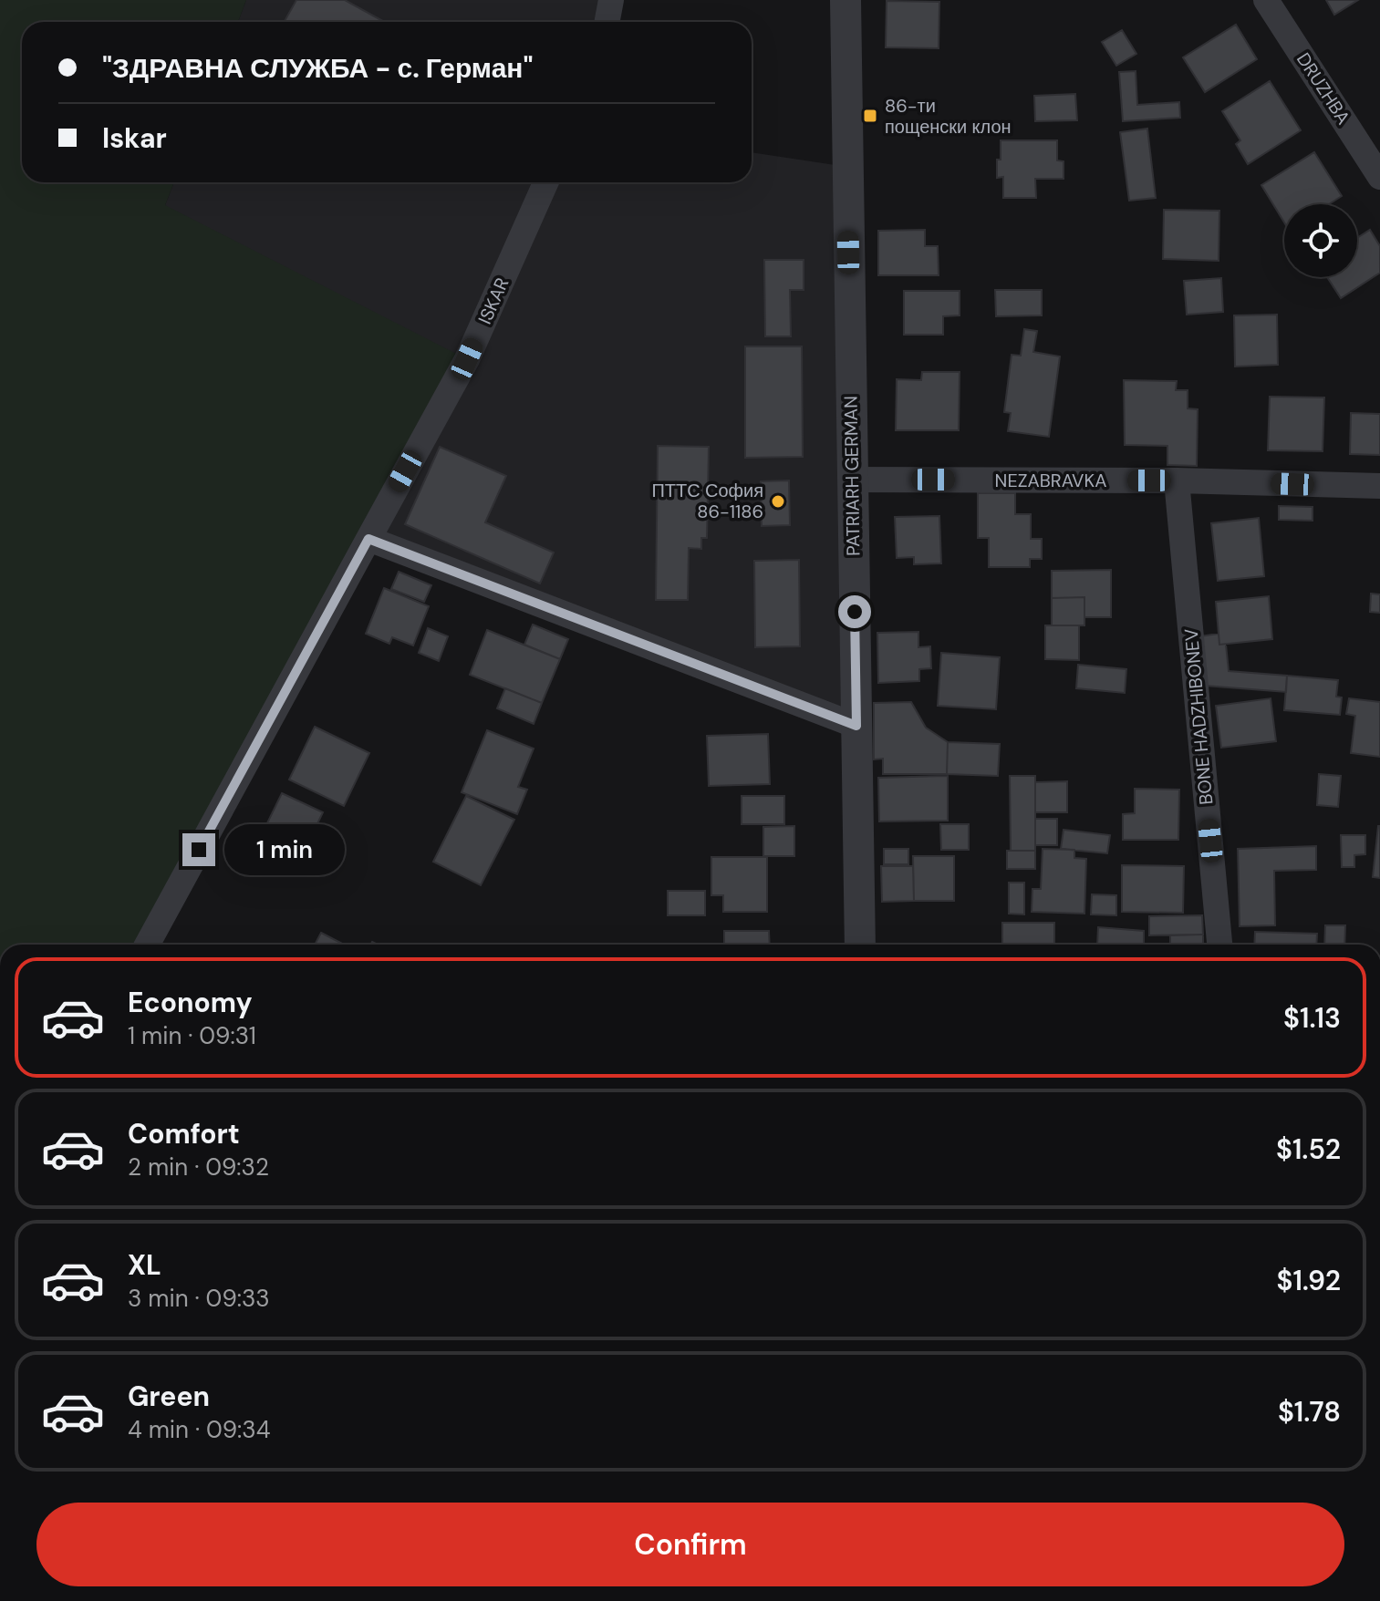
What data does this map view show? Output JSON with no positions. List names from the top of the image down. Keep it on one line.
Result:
{"streets":{"street":["DRUZHBA","ISKAR","PATRIARH GERMAN","NEZABRAVKA","BONE HADZHIBONEV"]},"crossings":[["PATRIARH GERMAN","NEZABRAVKA"],["NEZABRAVKA","BONE HADZHIBONEV"]],"places":{"transit":["86-ти пощенски клон"],"other":["ПТТС София 86-1186"]},"page":{"banner":["\"ЗДРАВНА СЛУЖБА - с. Герман\"","Iskar"],"bubble":"1 min","list":[{"name":"Economy","note":"1 min · 09:31","value":"$1.13"},{"name":"Comfort","note":"2 min · 09:32","value":"$1.52"},{"name":"XL","note":"3 min · 09:33","value":"$1.92"},{"name":"Green","note":"4 min · 09:34","value":"$1.78"}],"buttons":"Confirm"}}
